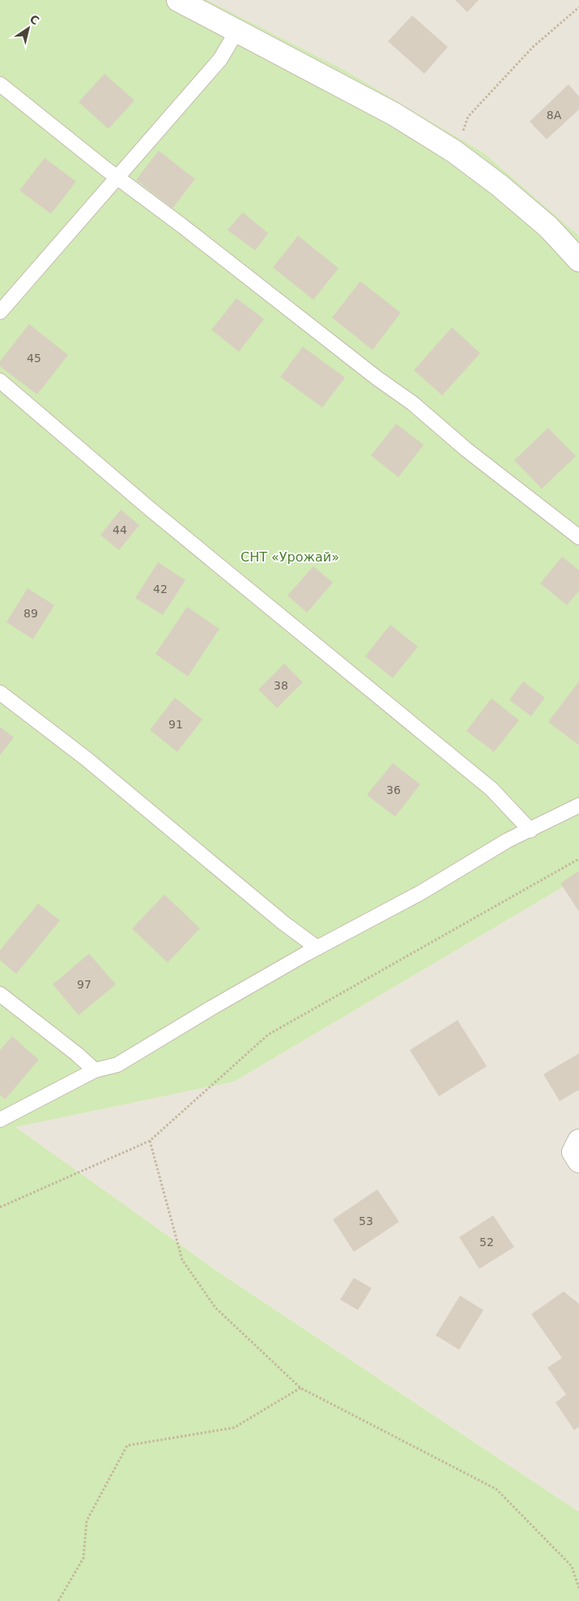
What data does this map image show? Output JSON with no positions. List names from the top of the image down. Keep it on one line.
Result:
{"parks":["СНТ «Урожай»"],"house_numbers":["8А","45","44","42","89","38","91","36","97","53","52"],"north":"top right"}
